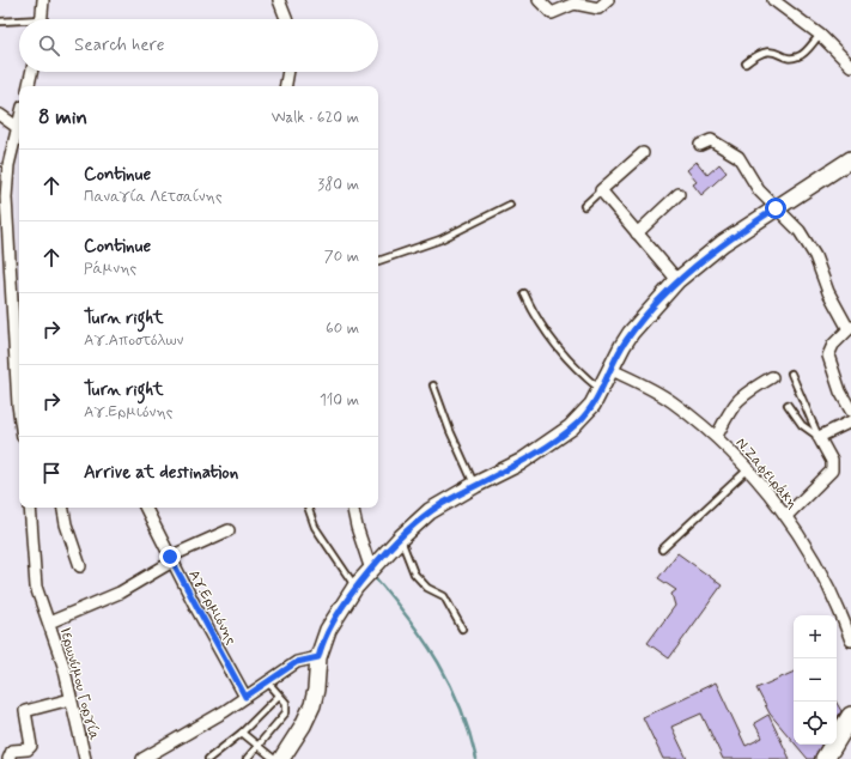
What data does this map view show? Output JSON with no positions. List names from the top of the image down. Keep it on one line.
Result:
{"streets":{"street":["Ν.Ζαφειράκη","Αγ.Ερμιόνης","Ιερωνύμου Γοργία"]},"page":{"search":"Search here","heading":["8 min","Walk · 620 m"],"list":[["Continue","Παναγία Λετσαίνης","380 m"],["Continue","Ράμνης","70 m"],["Turn right","Αγ.Αποστόλων","60 m"],["Turn right","Αγ.Ερμιόνης","110 m"],"Arrive at destination"],"map_buttons":["+","−"]}}
